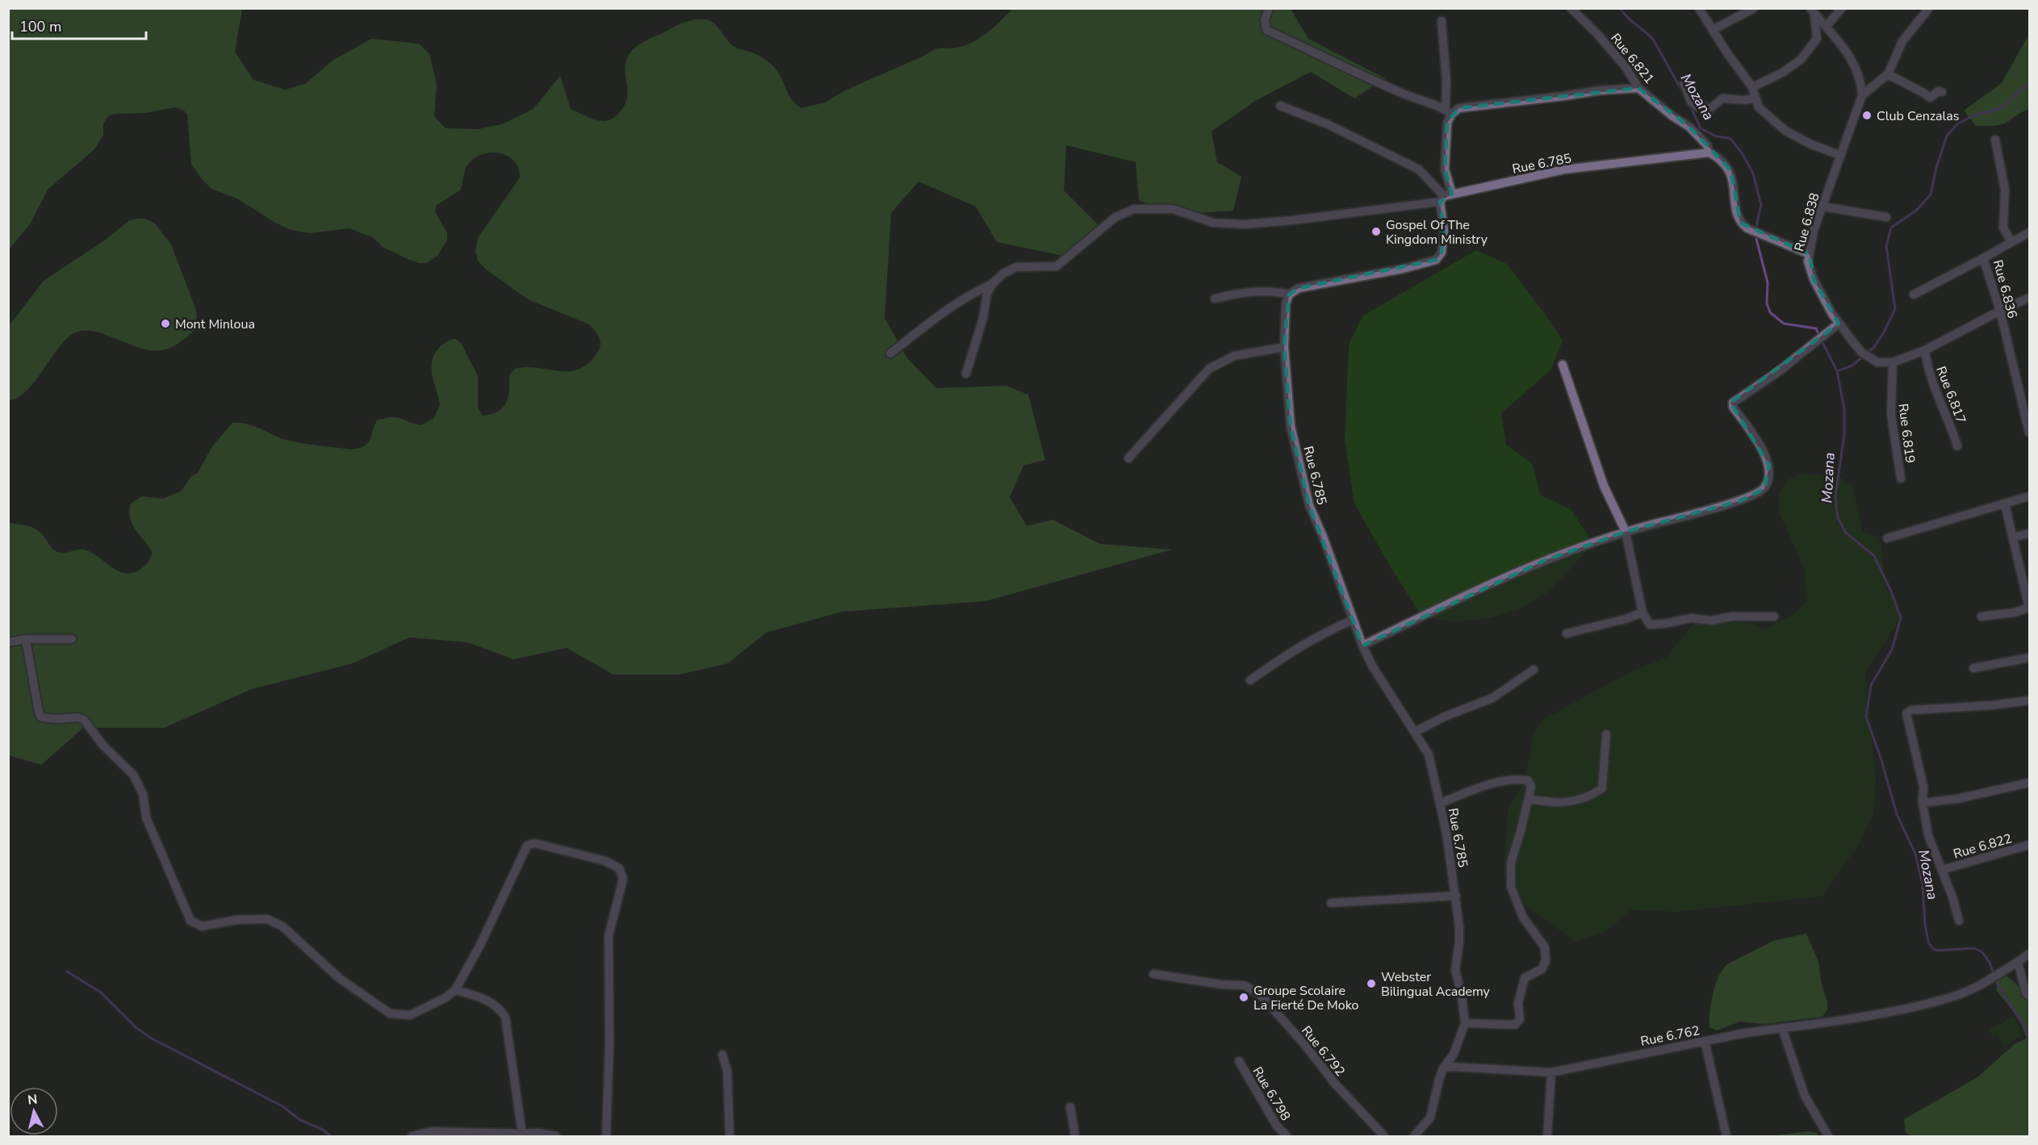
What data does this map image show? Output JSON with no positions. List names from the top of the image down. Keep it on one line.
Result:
{"streets":{"street":["Rue 6.821","Rue 6.785","Rue 6.838","Rue 6.836","Rue 6.817","Rue 6.819","Rue 6.822","Rue 6.762","Rue 6.792","Rue 6.798"]},"crossings":[["Rue 6.821","Rue 6.785"],["Rue 6.821","Rue 6.838"],["Rue 6.785","Rue 6.762"],["Rue 6.838","Rue 6.819"]],"water":["Mozana"],"places":["Club Cenzalas","Gospel Of The Kingdom Ministry","Mont Minloua","Webster Bilingual Academy","Groupe Scolaire La Fierté De Moko"],"scale_bar":"100 m","north":"top"}
